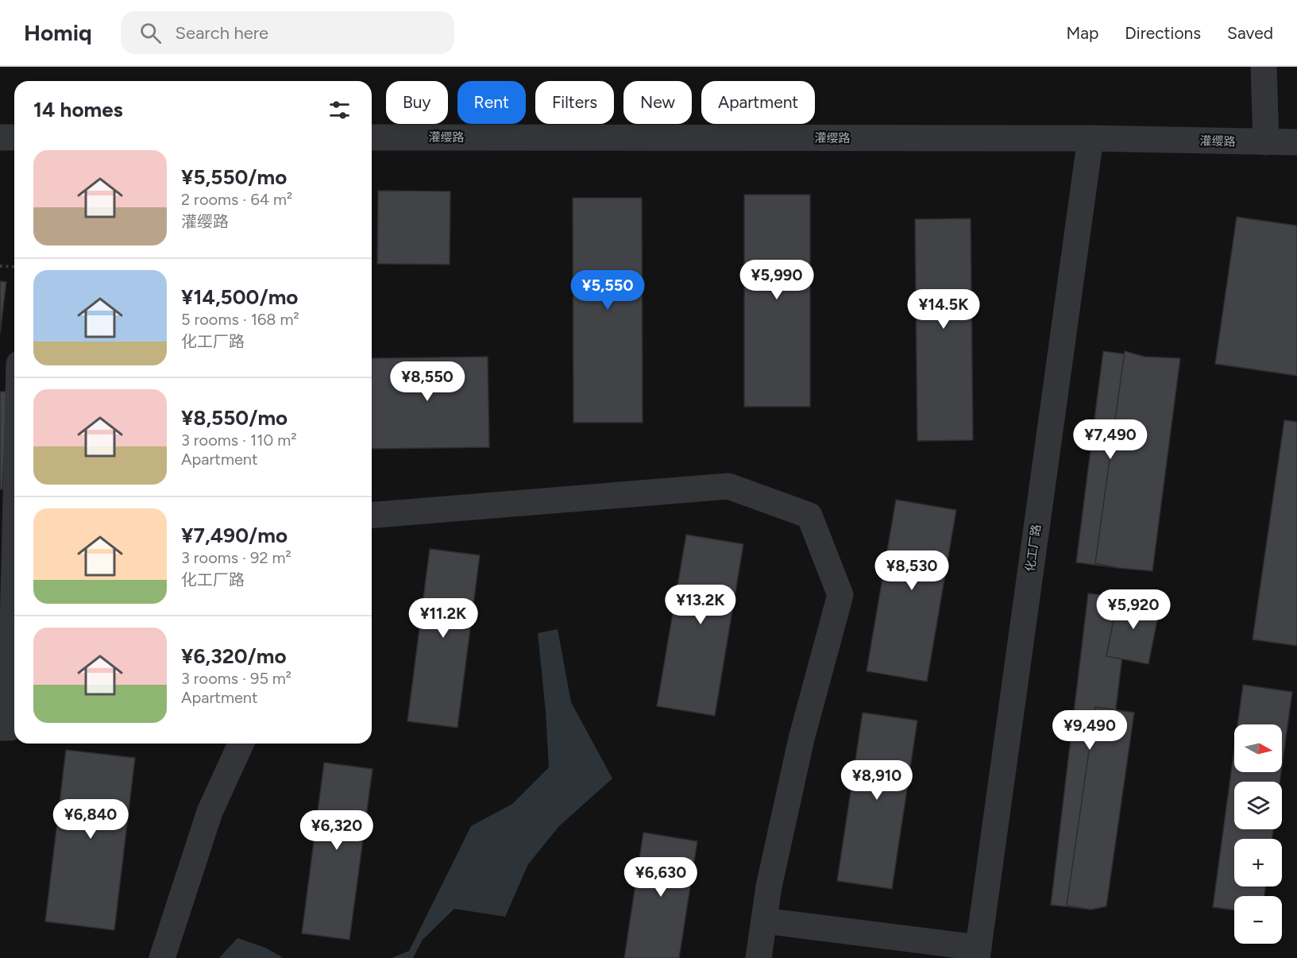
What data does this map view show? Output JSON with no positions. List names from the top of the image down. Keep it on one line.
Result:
{"streets":{"street":["灌缨路","化工厂路"]},"crossings":[["灌缨路","化工厂路"]],"north":"right","page":{"header":"Homiq","search":"Search here","nav":["Map","Directions","Saved"],"chip":["Buy","Rent","Filters","New","Apartment"],"heading":"14 homes","list":[{"name":"¥5,550/mo","note":"2 rooms · 64 m² · 灌缨路"},{"name":"¥14,500/mo","note":"5 rooms · 168 m² · 化工厂路"},{"name":"¥8,550/mo","note":"3 rooms · 110 m² · Apartment"},{"name":"¥7,490/mo","note":"3 rooms · 92 m² · 化工厂路"},{"name":"¥6,320/mo","note":"3 rooms · 95 m² · Apartment"}],"price":["¥5,990","¥5,550","¥14.5K","¥8,550","¥7,490","¥8,530","¥13.2K","¥5,920","¥11.2K","¥9,490","¥8,910","¥6,840","¥6,320","¥6,630"],"map_buttons":["+","−"]}}
